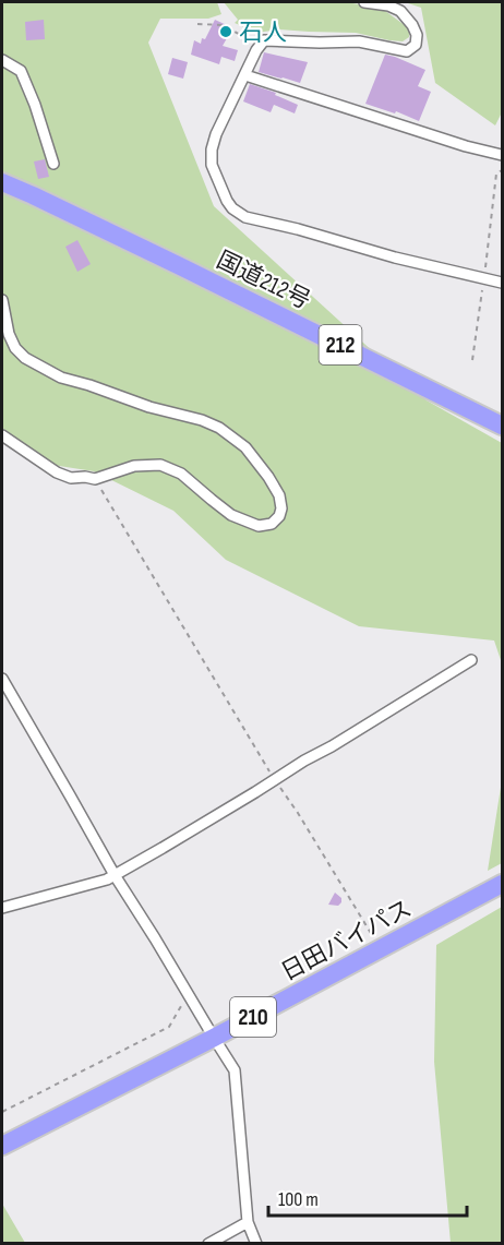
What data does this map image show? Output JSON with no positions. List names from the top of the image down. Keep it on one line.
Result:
{"streets":{"highway":["国道212号","212","日田バイパス","210"]},"places":["石人"],"scale_bar":"100 m"}
